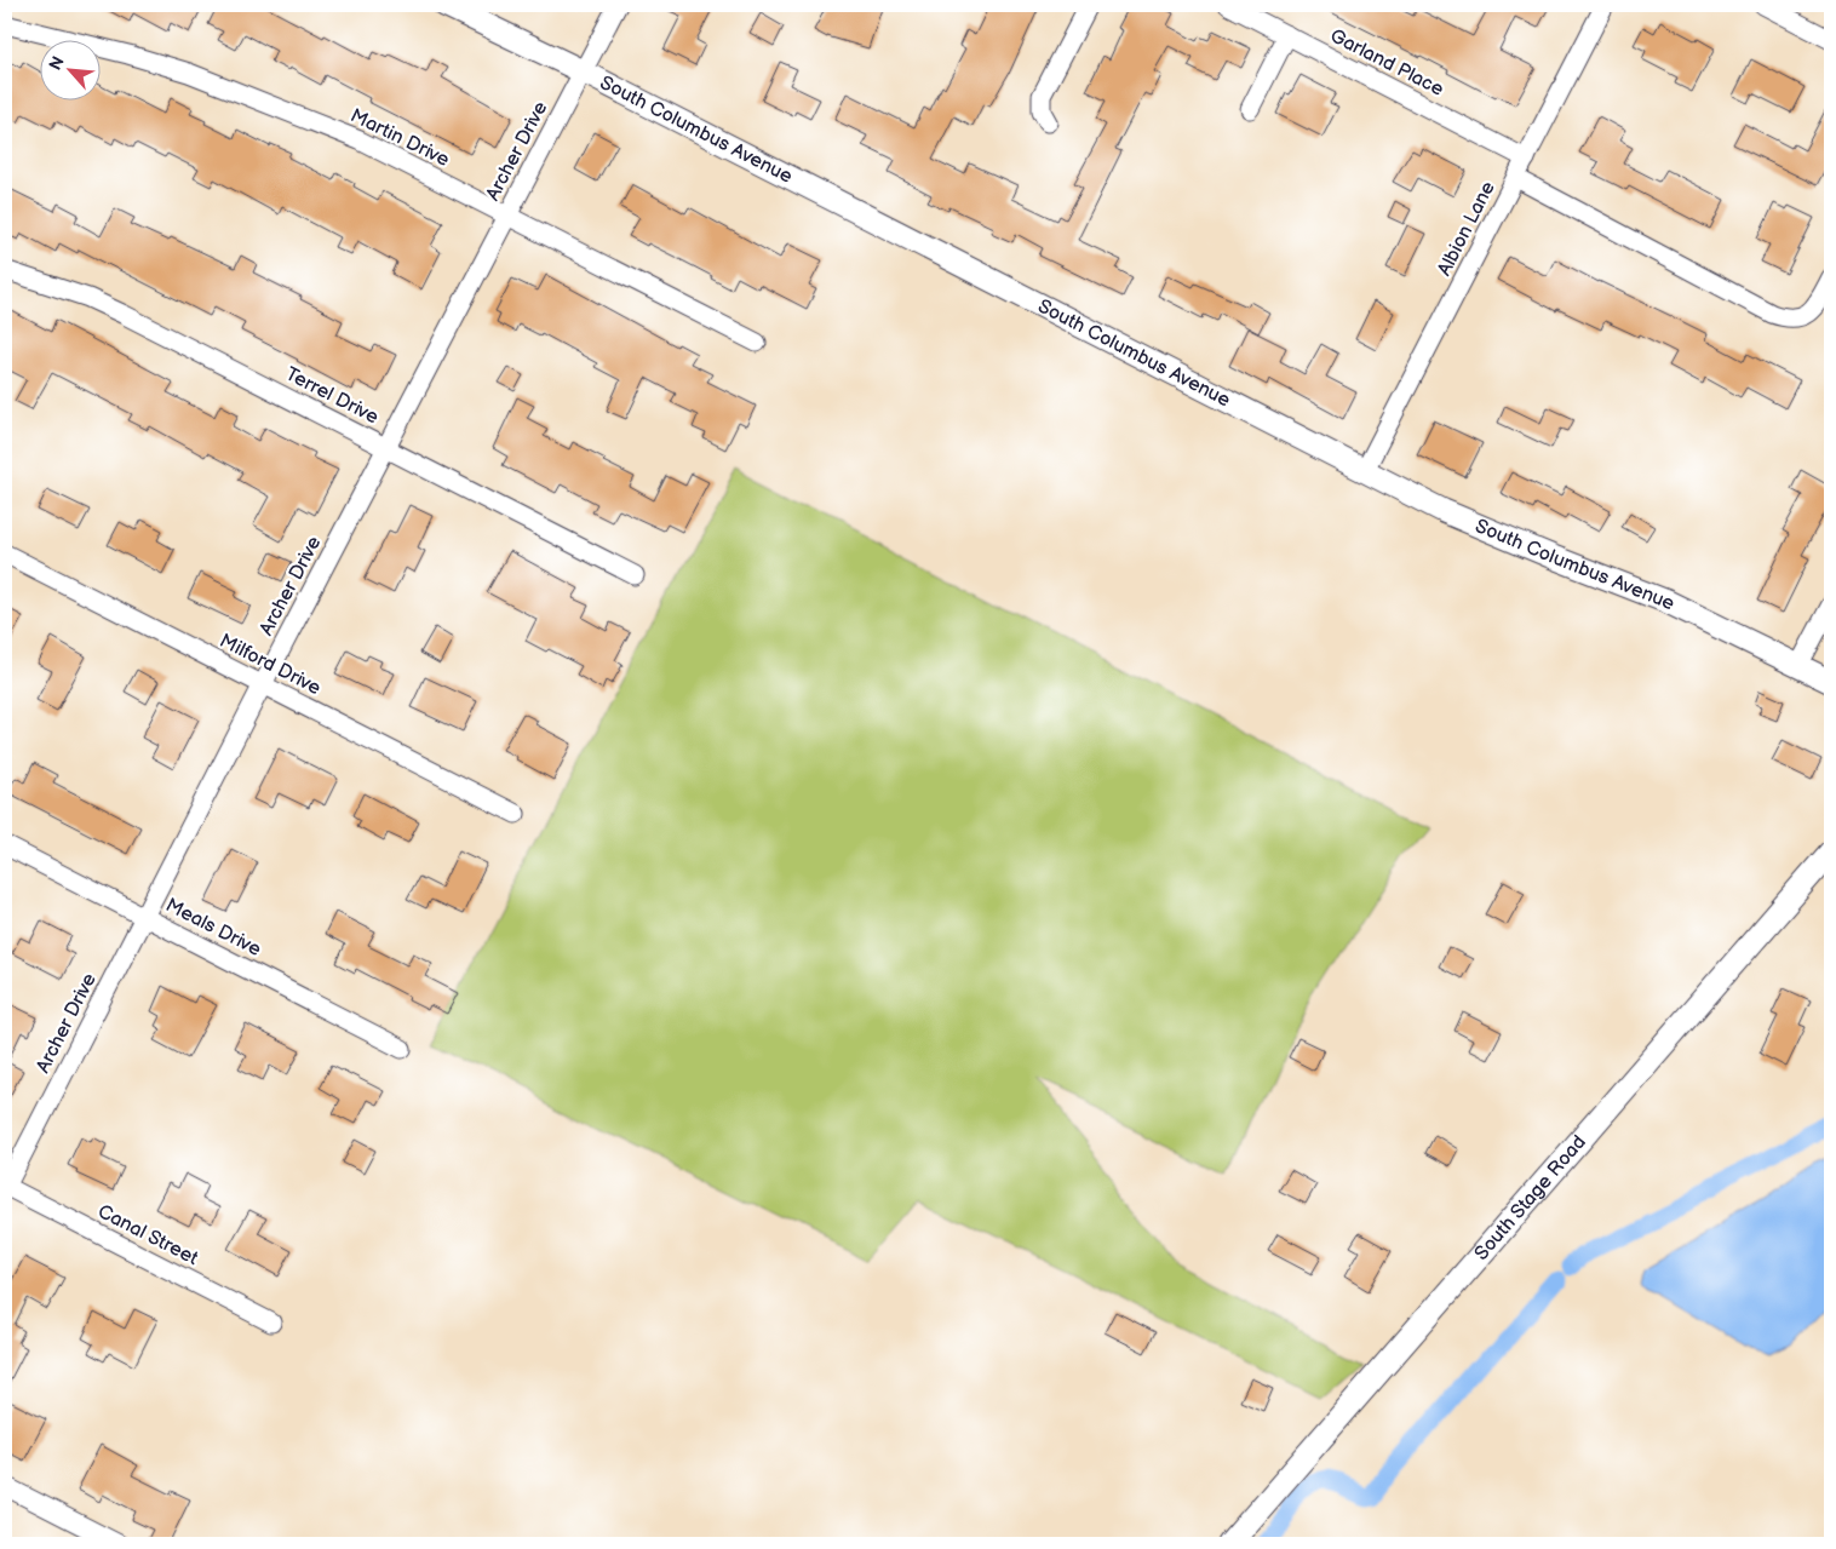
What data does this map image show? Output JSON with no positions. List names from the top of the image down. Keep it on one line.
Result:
{"streets":{"main road":["South Columbus Avenue","South Stage Road"],"street":["Garland Place","Martin Drive","Archer Drive","Albion Lane","Terrel Drive","Milford Drive","Meals Drive","Canal Street"]},"crossings":[["Garland Place","Albion Lane"],["South Columbus Avenue","Archer Drive"],["South Columbus Avenue","Albion Lane"],["Martin Drive","Archer Drive"],["Archer Drive","Terrel Drive"],["Archer Drive","Milford Drive"],["Archer Drive","Meals Drive"],["Archer Drive","Canal Street"]],"north":"top left"}
